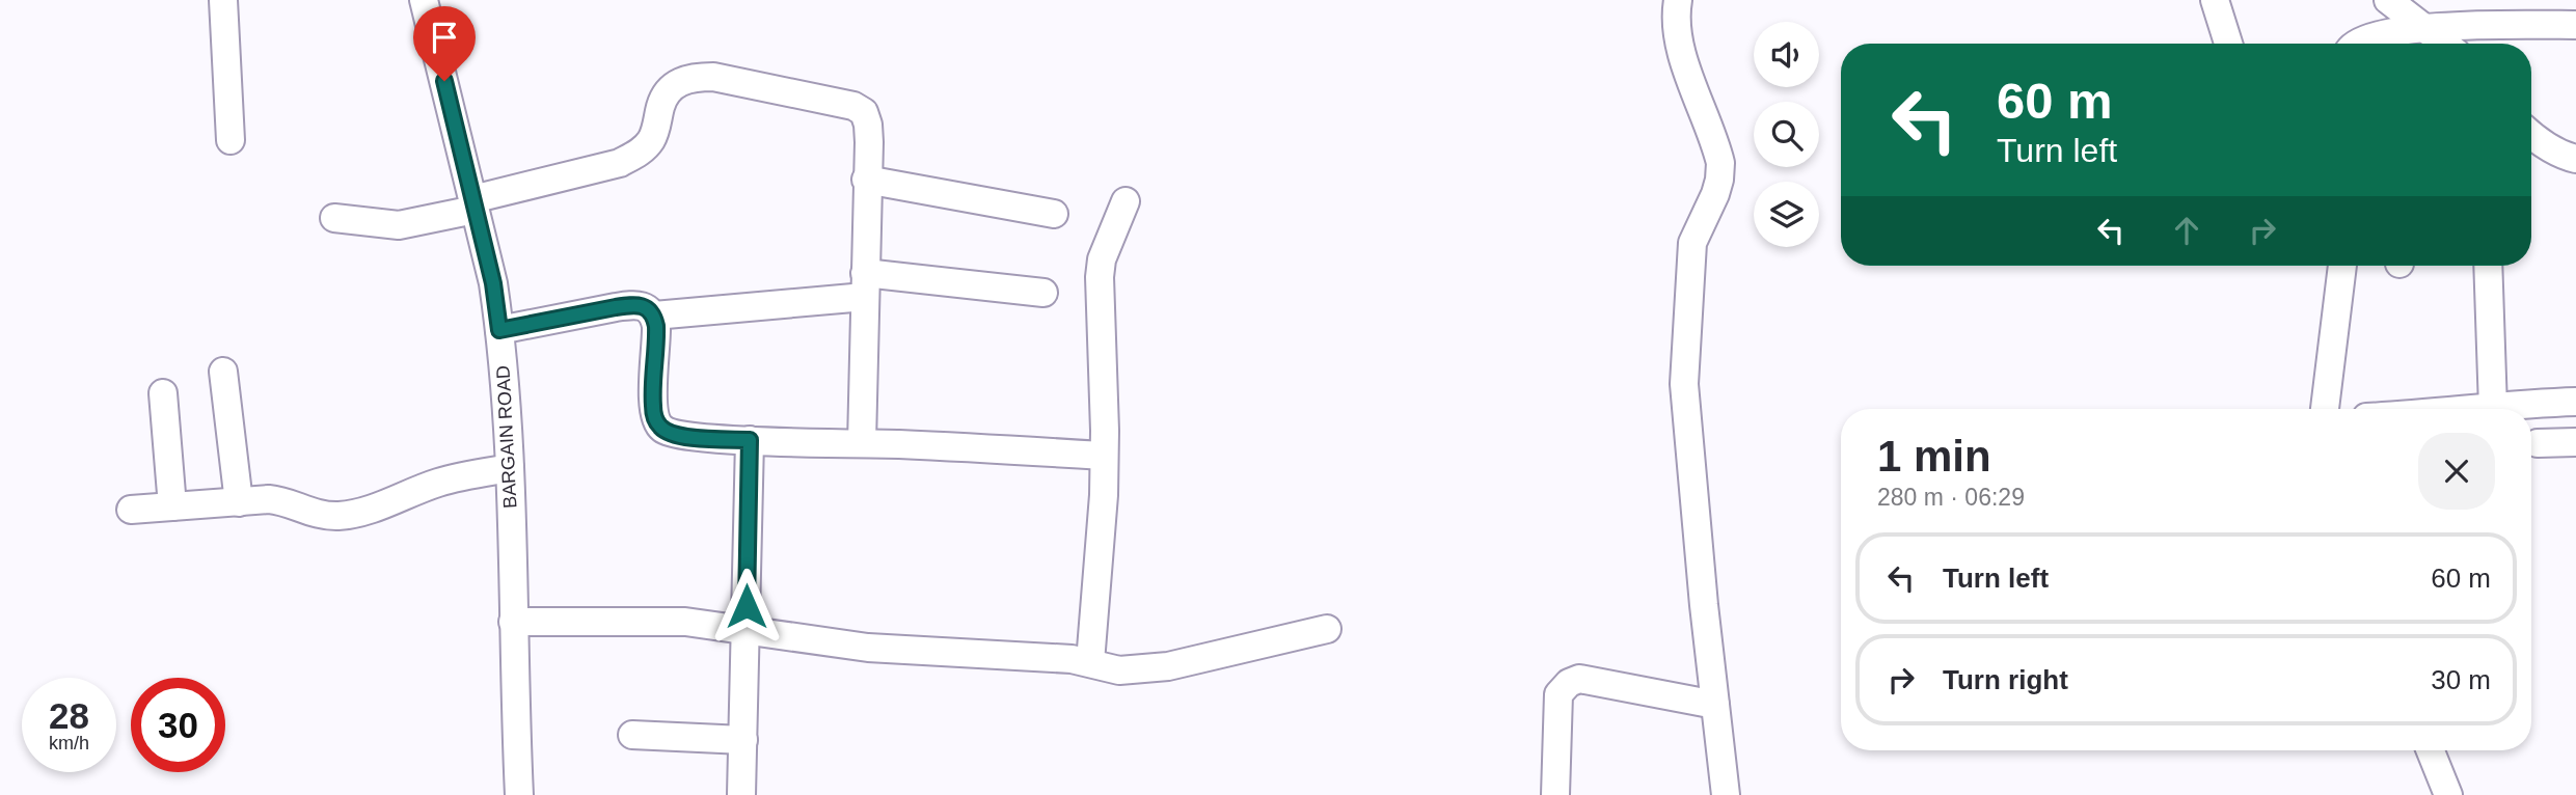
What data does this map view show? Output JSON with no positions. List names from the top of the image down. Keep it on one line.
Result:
{"streets":{"street":["BARGAIN ROAD"]},"page":{"turn":["60 m","Turn left"],"heading":["1 min","280 m · 06:29"],"list":[{"name":"Turn left","value":"60 m"},{"name":"Turn right","value":"30 m"}],"speed":"28 km/h","limit":"30"}}
